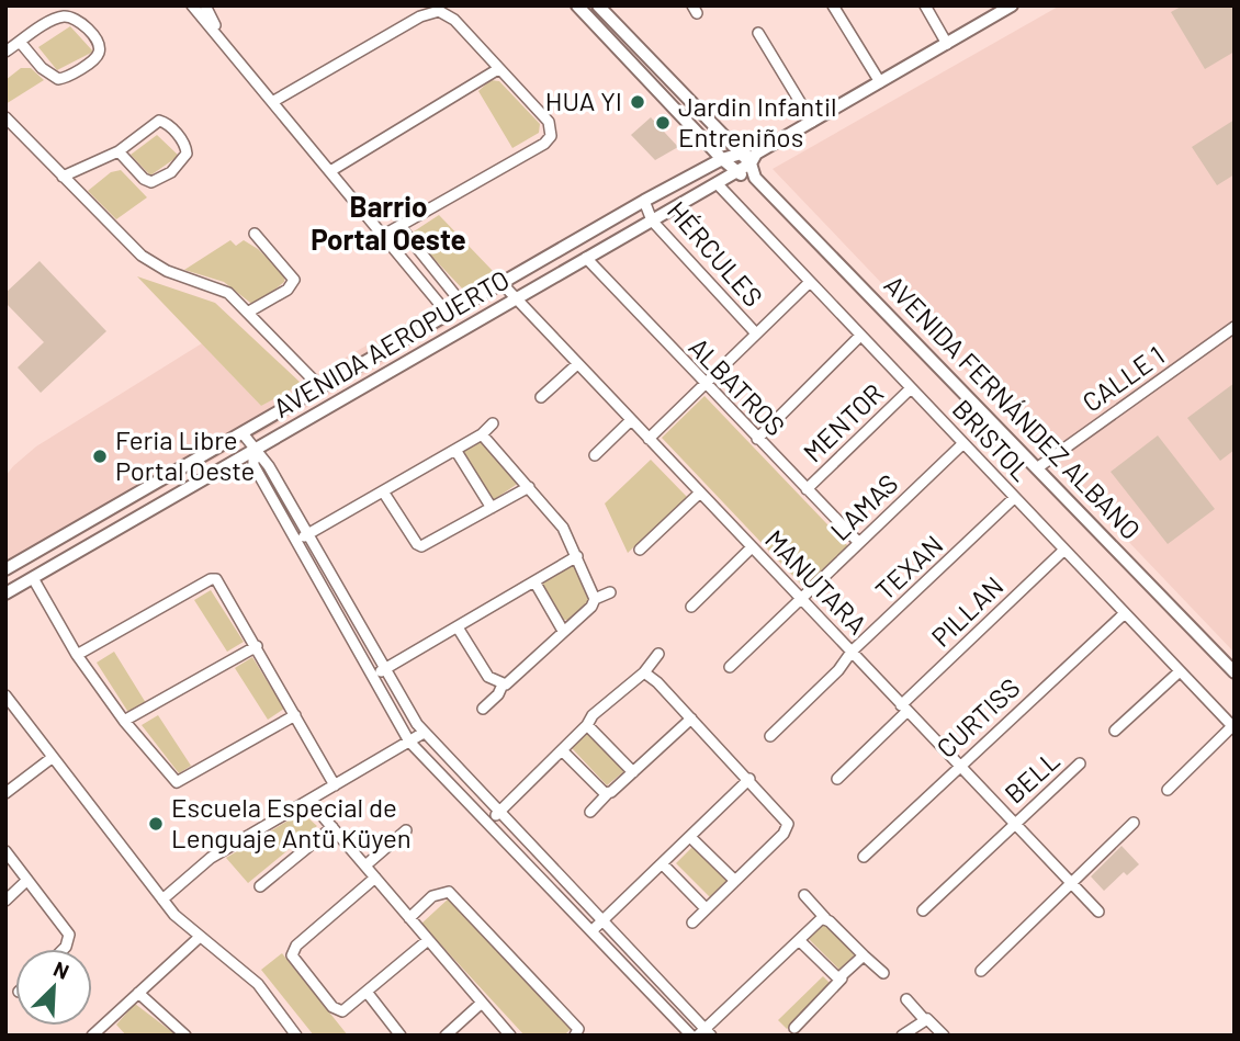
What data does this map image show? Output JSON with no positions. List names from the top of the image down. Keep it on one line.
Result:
{"streets":{"street":["HÉRCULES","AVENIDA AEROPUERTO","CALLE 1","ALBATROS","AVENIDA FERNÁNDEZ ALBANO","MENTOR","BRISTOL","LAMAS","TEXAN","MANUTARA","PILLAN","CURTISS","BELL"]},"crossings":[["HÉRCULES","AVENIDA AEROPUERTO"],["AVENIDA AEROPUERTO","ALBATROS"],["AVENIDA AEROPUERTO","AVENIDA FERNÁNDEZ ALBANO"],["AVENIDA AEROPUERTO","BRISTOL"],["AVENIDA AEROPUERTO","MANUTARA"],["CALLE 1","AVENIDA FERNÁNDEZ ALBANO"],["ALBATROS","MENTOR"],["ALBATROS","LAMAS"],["MENTOR","BRISTOL"],["BRISTOL","LAMAS"],["BRISTOL","TEXAN"],["BRISTOL","PILLAN"],["BRISTOL","CURTISS"],["LAMAS","MANUTARA"],["TEXAN","MANUTARA"],["MANUTARA","PILLAN"],["MANUTARA","CURTISS"],["MANUTARA","BELL"]],"districts":["Barrio Portal Oeste"],"places":["HUA YI","Jardin Infantil Entreniños","Feria Libre Portal Oeste","Escuela Especial de Lenguaje Antü Küyen"],"north":"top right"}
